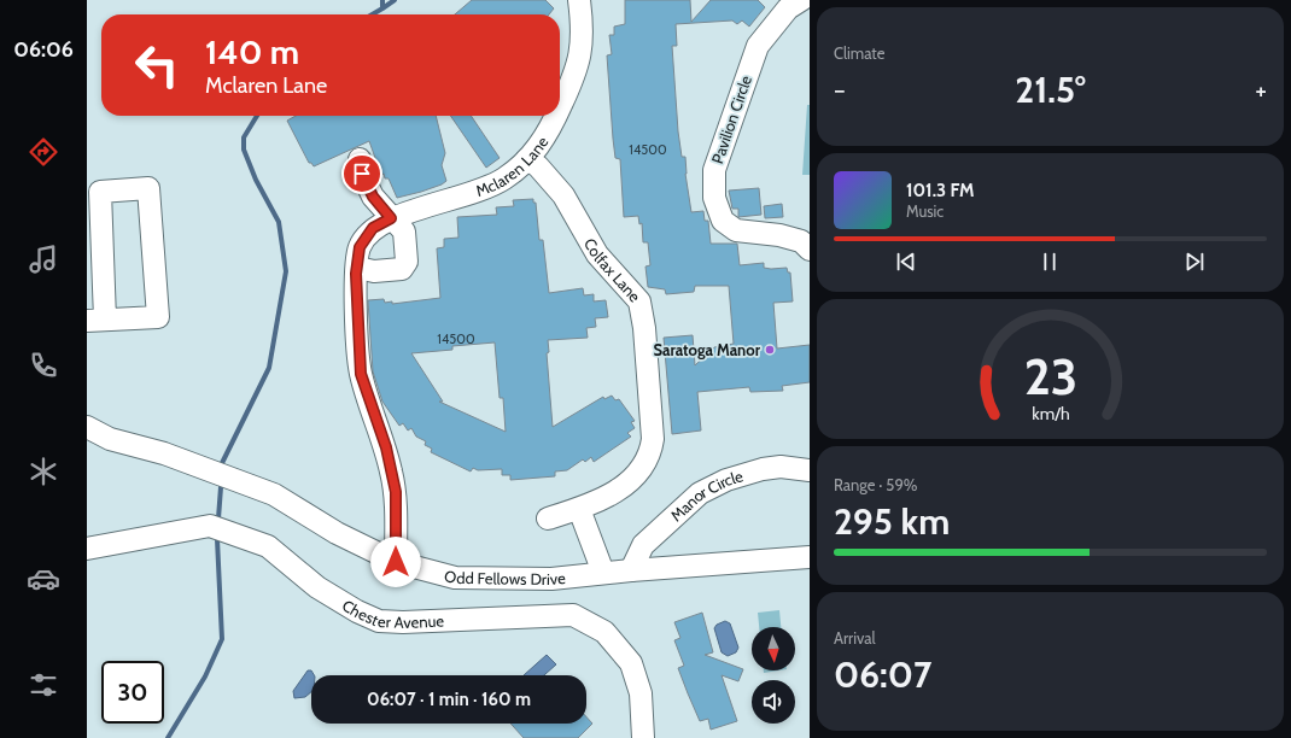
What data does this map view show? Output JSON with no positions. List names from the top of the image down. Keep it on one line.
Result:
{"streets":{"street":["Pavilion Circle","Mclaren Lane","Colfax Lane","Manor Circle","Odd Fellows Drive","Chester Avenue"]},"crossings":[["Mclaren Lane","Colfax Lane"],["Mclaren Lane","Odd Fellows Drive"],["Manor Circle","Odd Fellows Drive"]],"places":["Saratoga Manor"],"house_numbers":["14500","14500"],"north":"bottom","page":{"tabs":"06:06","tile":["Climate",["Range · 59%","295 km"],["Arrival","06:07"]],"turn":["140 m","Mclaren Lane"],"heat":["−","21.5°","+"],"song":["101.3 FM","Music"],"limit":"30","trip":"06:07 · 1 min · 160 m","gauge":["23","km/h"]}}
